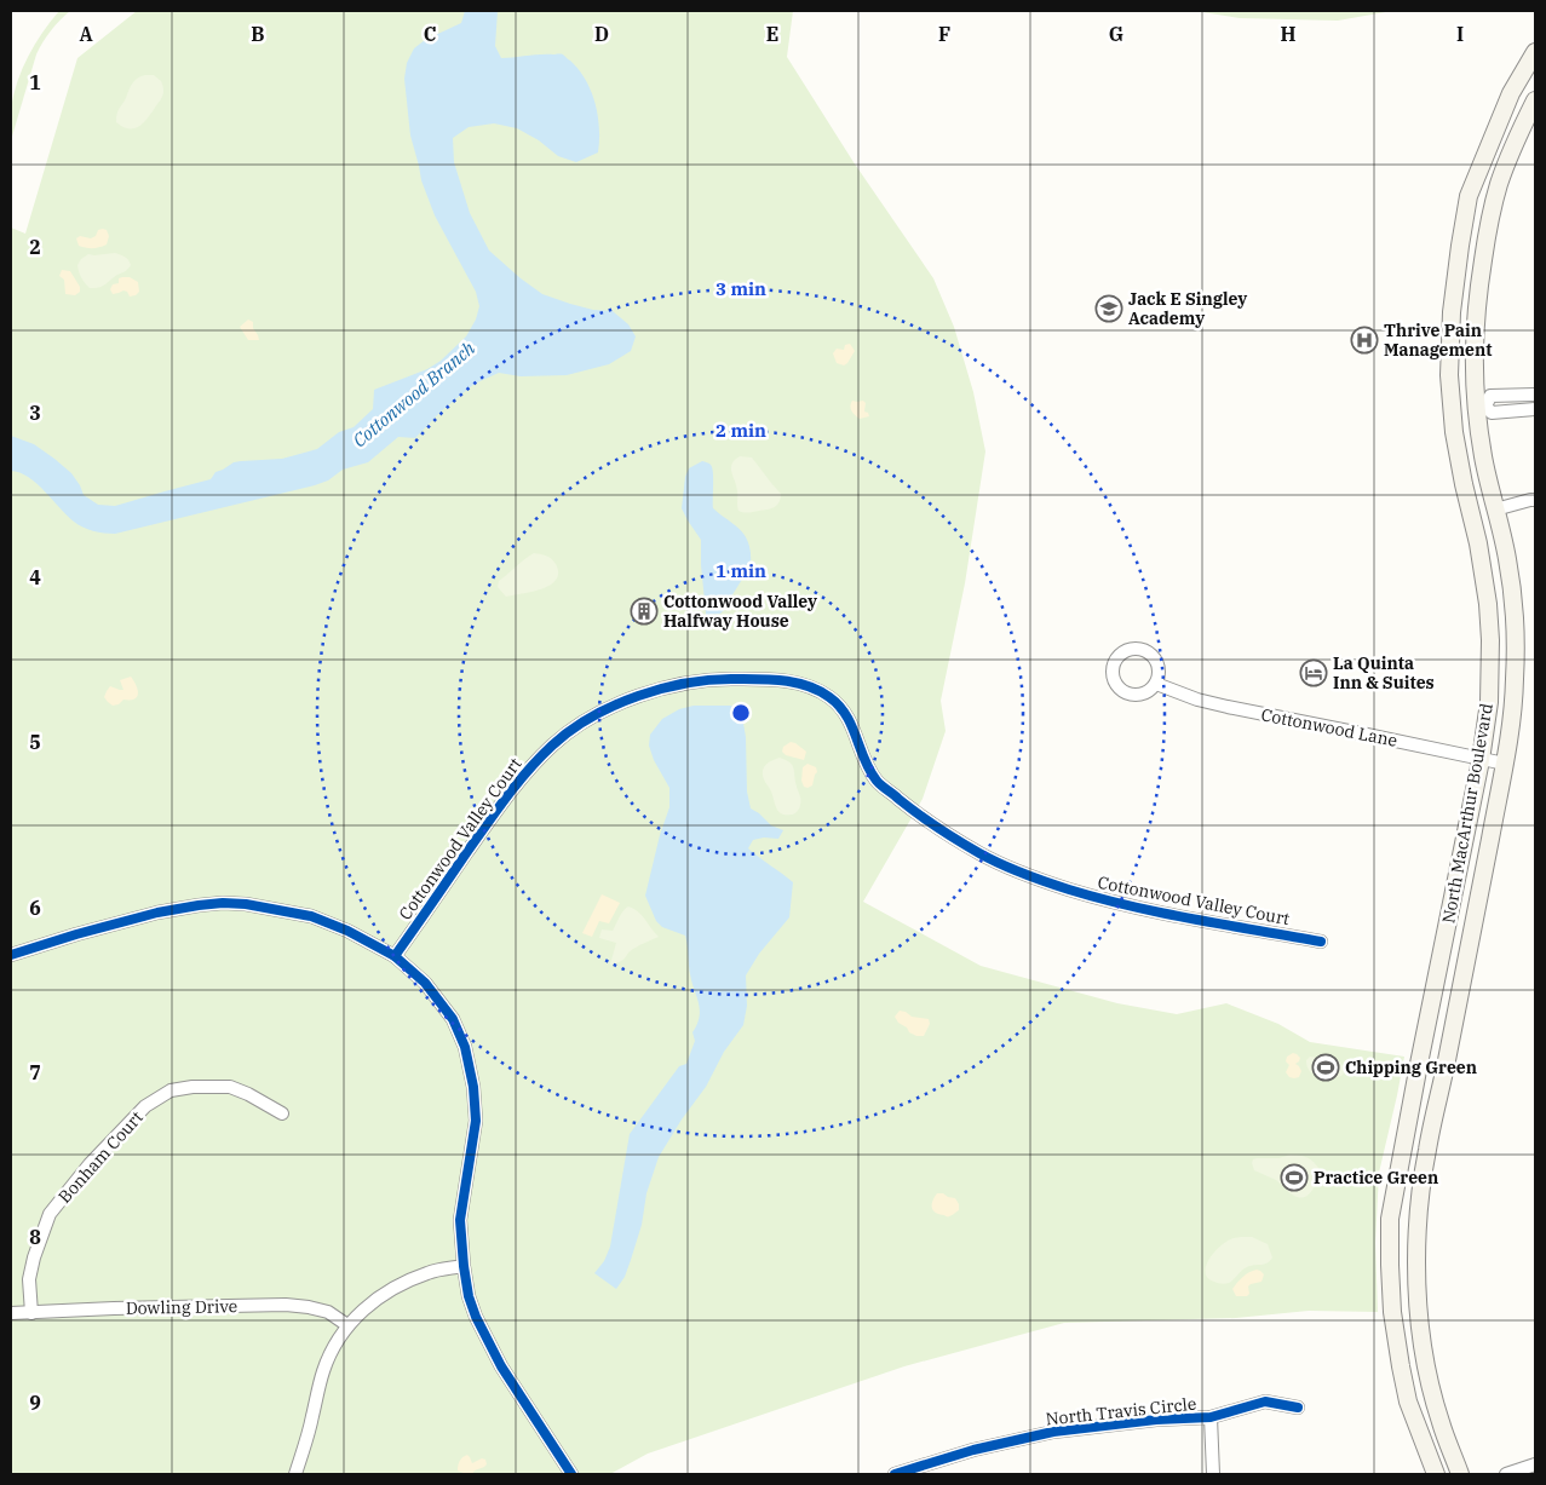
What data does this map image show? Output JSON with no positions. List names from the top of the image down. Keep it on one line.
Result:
{"streets":{"main road":["North MacArthur Boulevard"],"street":["Cottonwood Lane","Cottonwood Valley Court","Bonham Court","Dowling Drive","North Travis Circle"]},"crossings":[["Cottonwood Lane","North MacArthur Boulevard"],["Bonham Court","Dowling Drive"]],"water":["Cottonwood Branch"],"places":{"school or university":["Jack E Singley Academy"],"hospital":["Thrive Pain Management"],"building":["Cottonwood Valley Halfway House"],"hotel":["La Quinta Inn & Suites"],"sports":["Chipping Green","Practice Green"]},"grid":{"columns":["A","B","C","D","E","F","G","H","I"],"rows":["1","2","3","4","5","6","7","8","9"]},"rings":["3 min","2 min","1 min"]}
